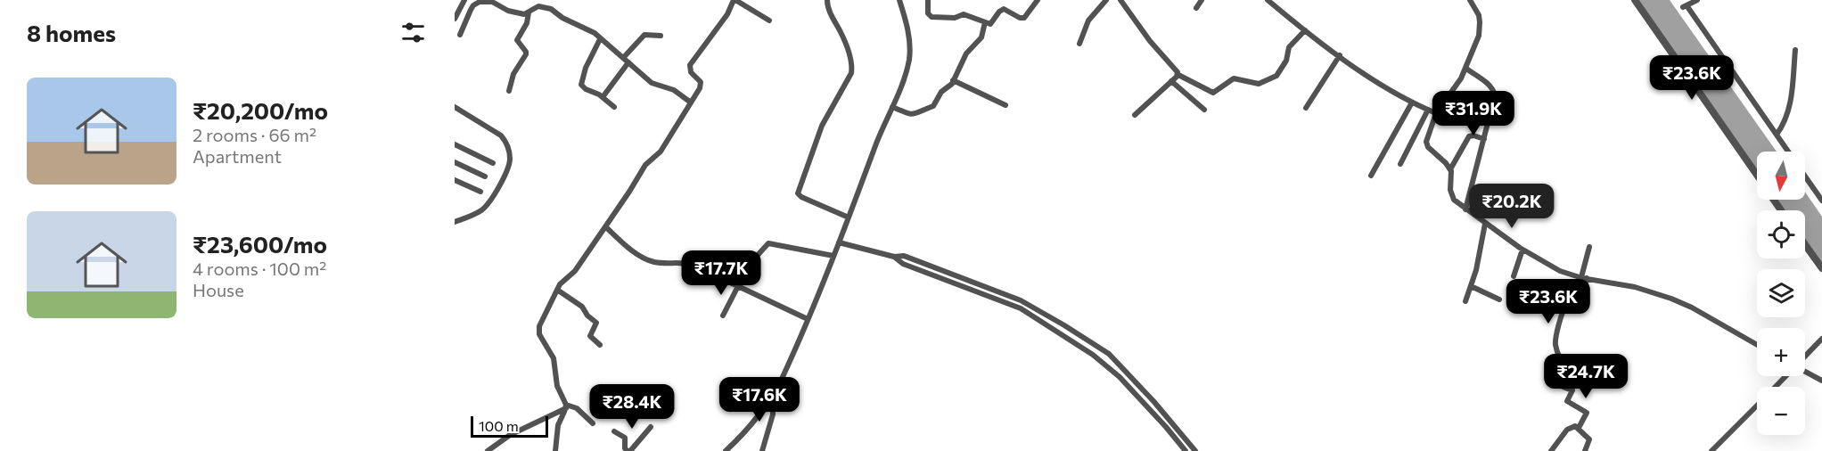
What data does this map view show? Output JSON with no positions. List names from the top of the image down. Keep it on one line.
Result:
{"scale_bar":"100 m","north":"bottom","page":{"heading":"8 homes","price":["₹23.6K","₹31.9K","₹20.2K","₹17.7K","₹23.6K","₹24.7K","₹17.6K","₹28.4K"],"list":[{"name":"₹20,200/mo","note":"2 rooms · 66 m² · Apartment"},{"name":"₹23,600/mo","note":"4 rooms · 100 m² · House"}],"map_buttons":["+","−"],"scale":"100 m"}}
